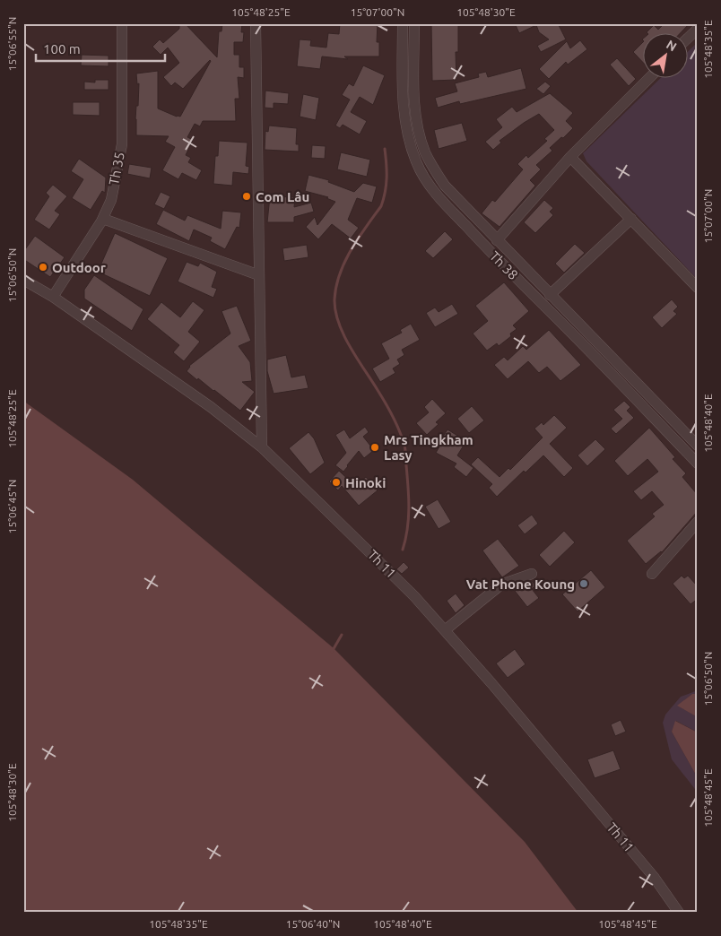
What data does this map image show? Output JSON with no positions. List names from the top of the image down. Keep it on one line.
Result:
{"streets":{"street":["Th 35","Th 38","Th 11"]},"crossings":[["Th 35","Th 11"]],"places":["Com Lâu","Outdoor","Mrs Tingkham Lasy","Hinoki","Vat Phone Koung"],"scale_bar":"100 m","north":"top right","coordinates":["105°48'25\"E","15°07'00\"N","105°48'30\"E","15°06'55\"N","105°48'35\"E","15°06'50\"N","105°48'40\"E","15°06'45\"N","105°48'45\"E","15°06'40\"N"]}
